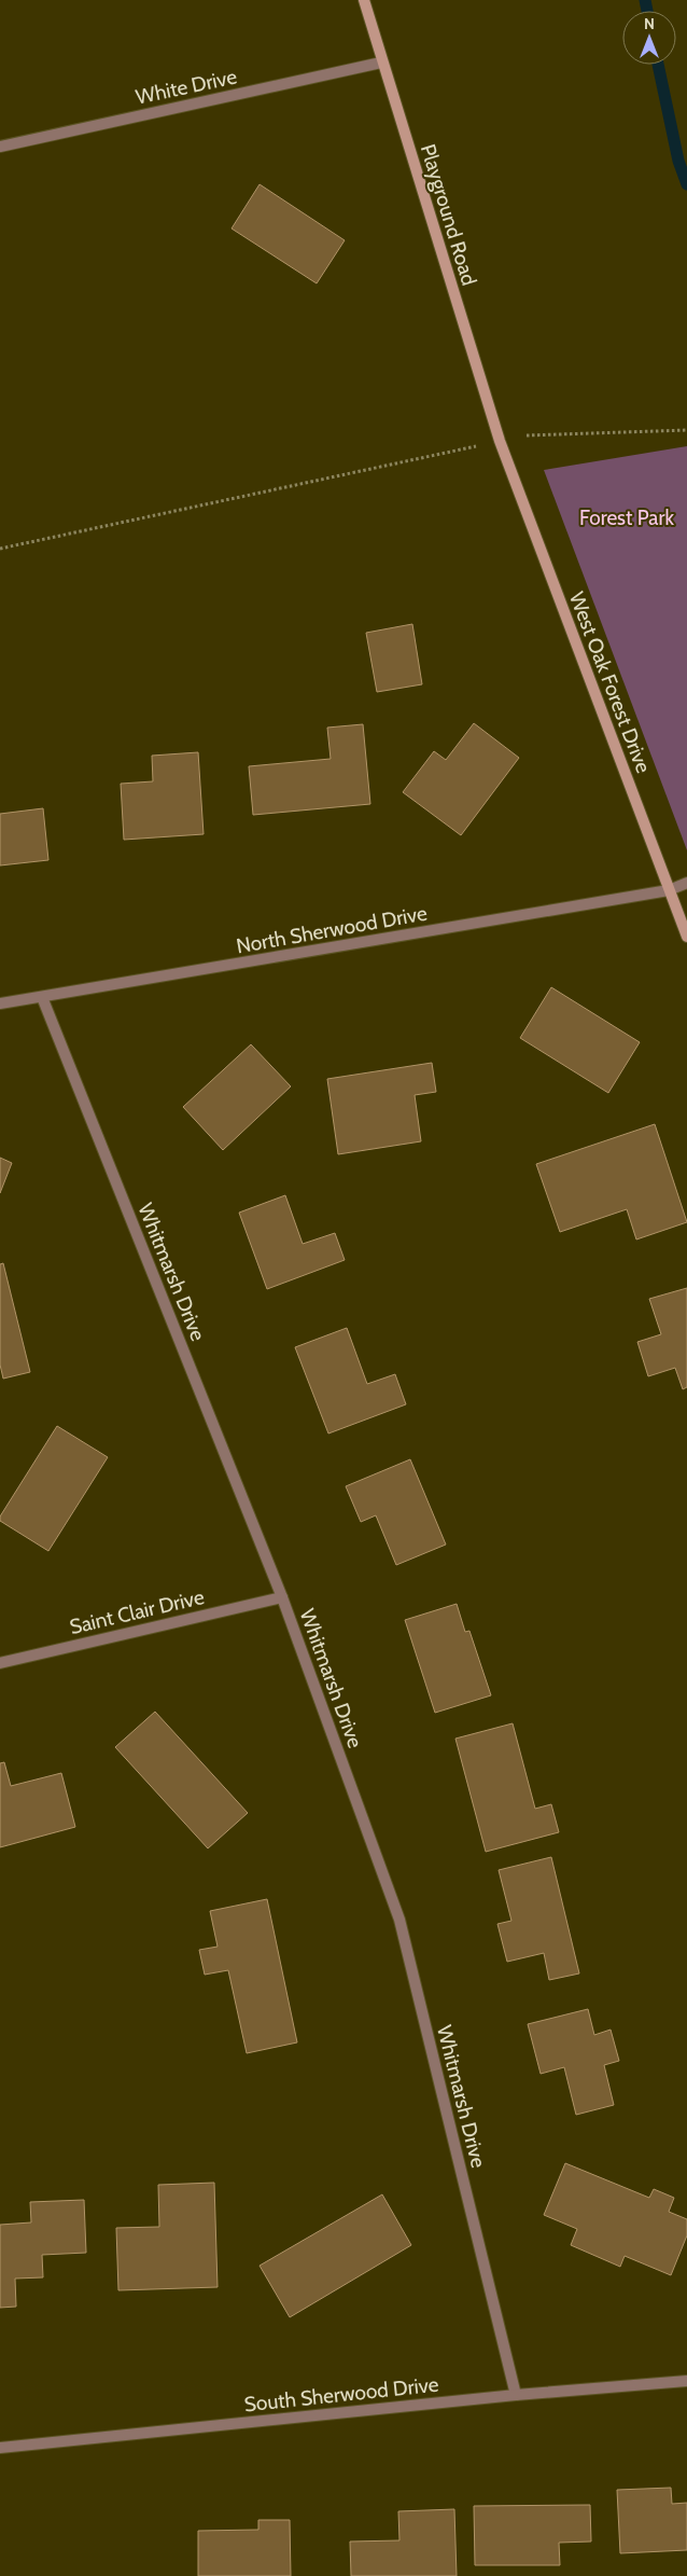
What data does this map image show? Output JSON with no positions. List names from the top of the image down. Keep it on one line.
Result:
{"streets":{"main road":["Playground Road","West Oak Forest Drive"],"street":["White Drive","North Sherwood Drive","Whitmarsh Drive","Saint Clair Drive","South Sherwood Drive"]},"crossings":[["White Drive","Playground Road"],["Playground Road","West Oak Forest Drive"],["West Oak Forest Drive","North Sherwood Drive"],["North Sherwood Drive","Whitmarsh Drive"],["Whitmarsh Drive","Saint Clair Drive"],["Whitmarsh Drive","South Sherwood Drive"]],"parks":["Forest Park"],"north":"top"}
